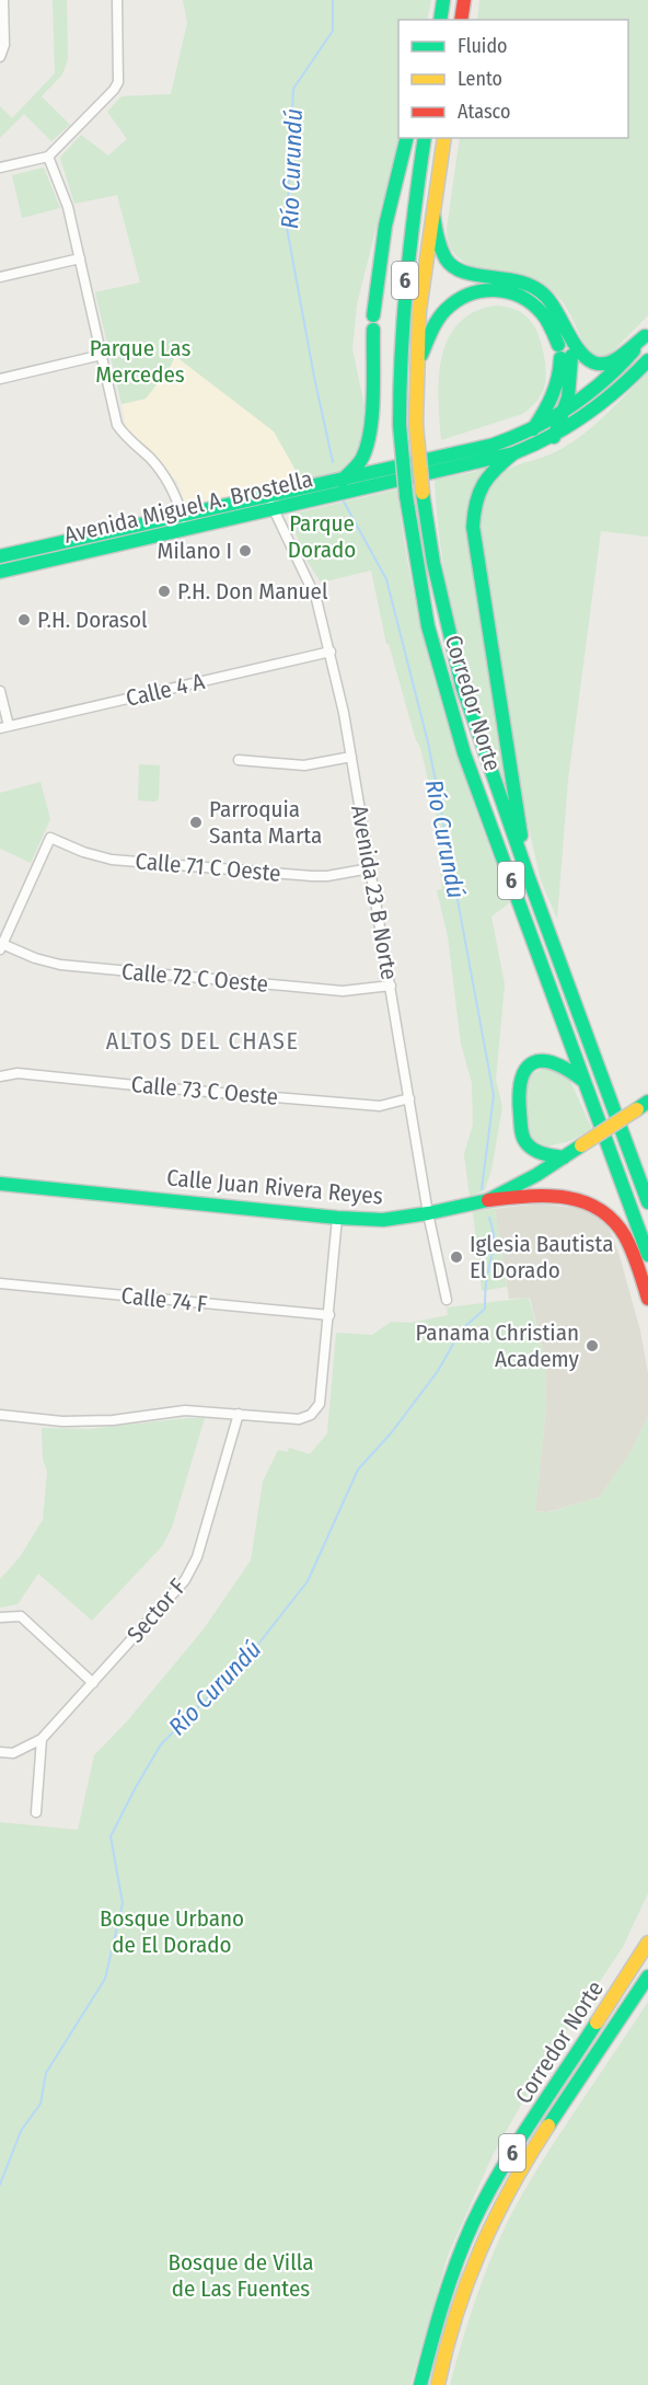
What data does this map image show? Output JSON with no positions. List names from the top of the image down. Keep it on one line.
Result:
{"streets":{"main road":["6","Avenida Miguel A. Brostella","Corredor Norte","Calle Juan Rivera Reyes"],"street":["Calle 4 A","Calle 71 C Oeste","Avenida 23 B Norte","Calle 72 C Oeste","Calle 73 C Oeste","Calle 74 F","Sector F"]},"crossings":[["Avenida Miguel A. Brostella","Avenida 23 B Norte"],["Calle 4 A","Avenida 23 B Norte"],["Calle 71 C Oeste","Avenida 23 B Norte"],["Calle 71 C Oeste","Calle 72 C Oeste"],["Avenida 23 B Norte","Calle 72 C Oeste"],["Avenida 23 B Norte","Calle 73 C Oeste"],["Avenida 23 B Norte","Calle Juan Rivera Reyes"]],"districts":["ALTOS DEL CHASE"],"water":["Río Curundú"],"parks":["Parque Las Mercedes","Parque Dorado","Bosque Urbano de El Dorado","Bosque de Villa de Las Fuentes"],"places":["Milano I","P.H. Don Manuel","P.H. Dorasol","Parroquia Santa Marta","Iglesia Bautista El Dorado","Panama Christian Academy"],"legend":["Fluido","Lento","Atasco"]}
